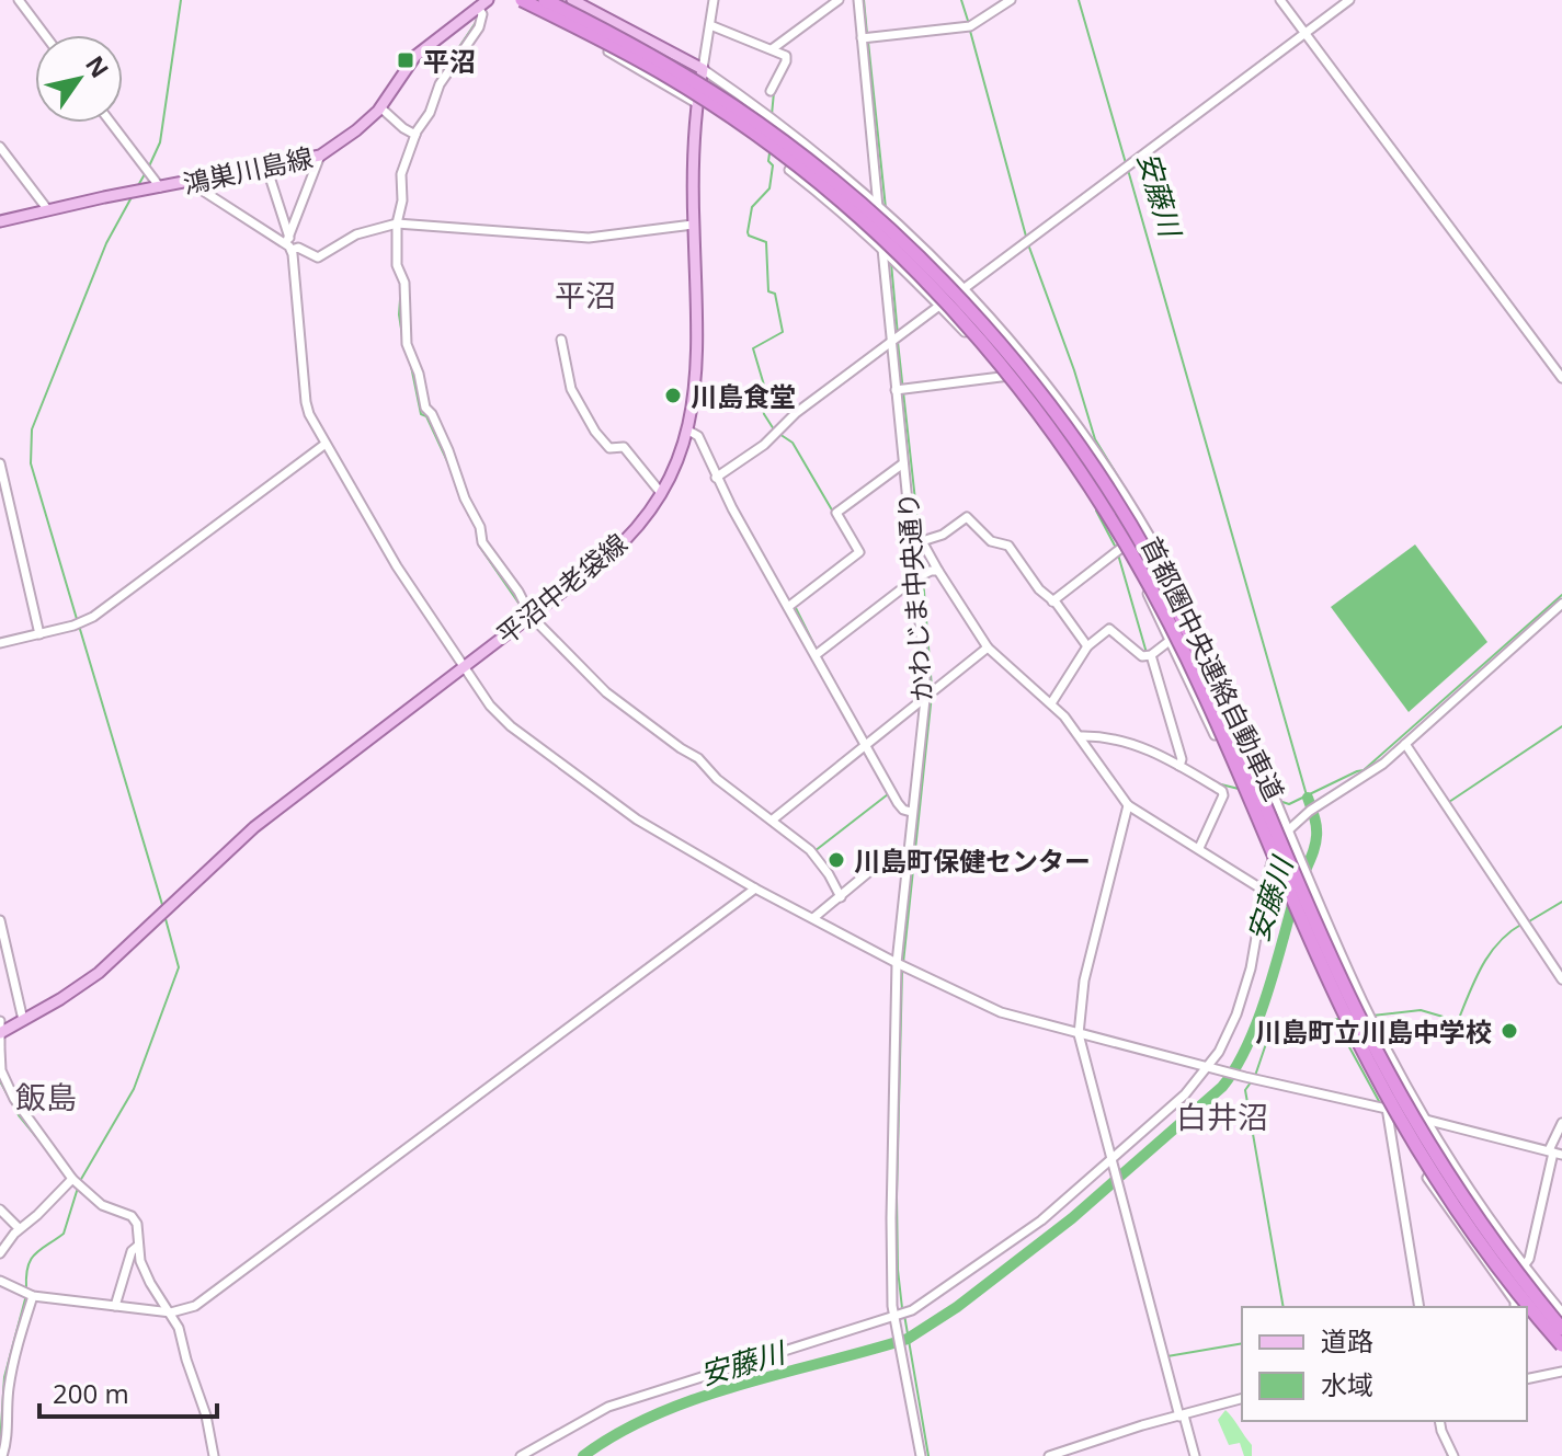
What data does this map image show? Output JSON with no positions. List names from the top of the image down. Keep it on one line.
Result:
{"streets":{"highway":["首都圏中央連絡自動車道"],"main road":["鴻巣川島線","平沼中老袋線"],"street":["かわじま中央通り"]},"districts":["平沼","飯島","白井沼"],"water":["安藤川"],"places":{"transit":["平沼"],"other":["川島食堂","川島町保健センター","川島町立川島中学校"]},"legend":["道路","水域"],"scale_bar":"200 m","north":"top right"}
